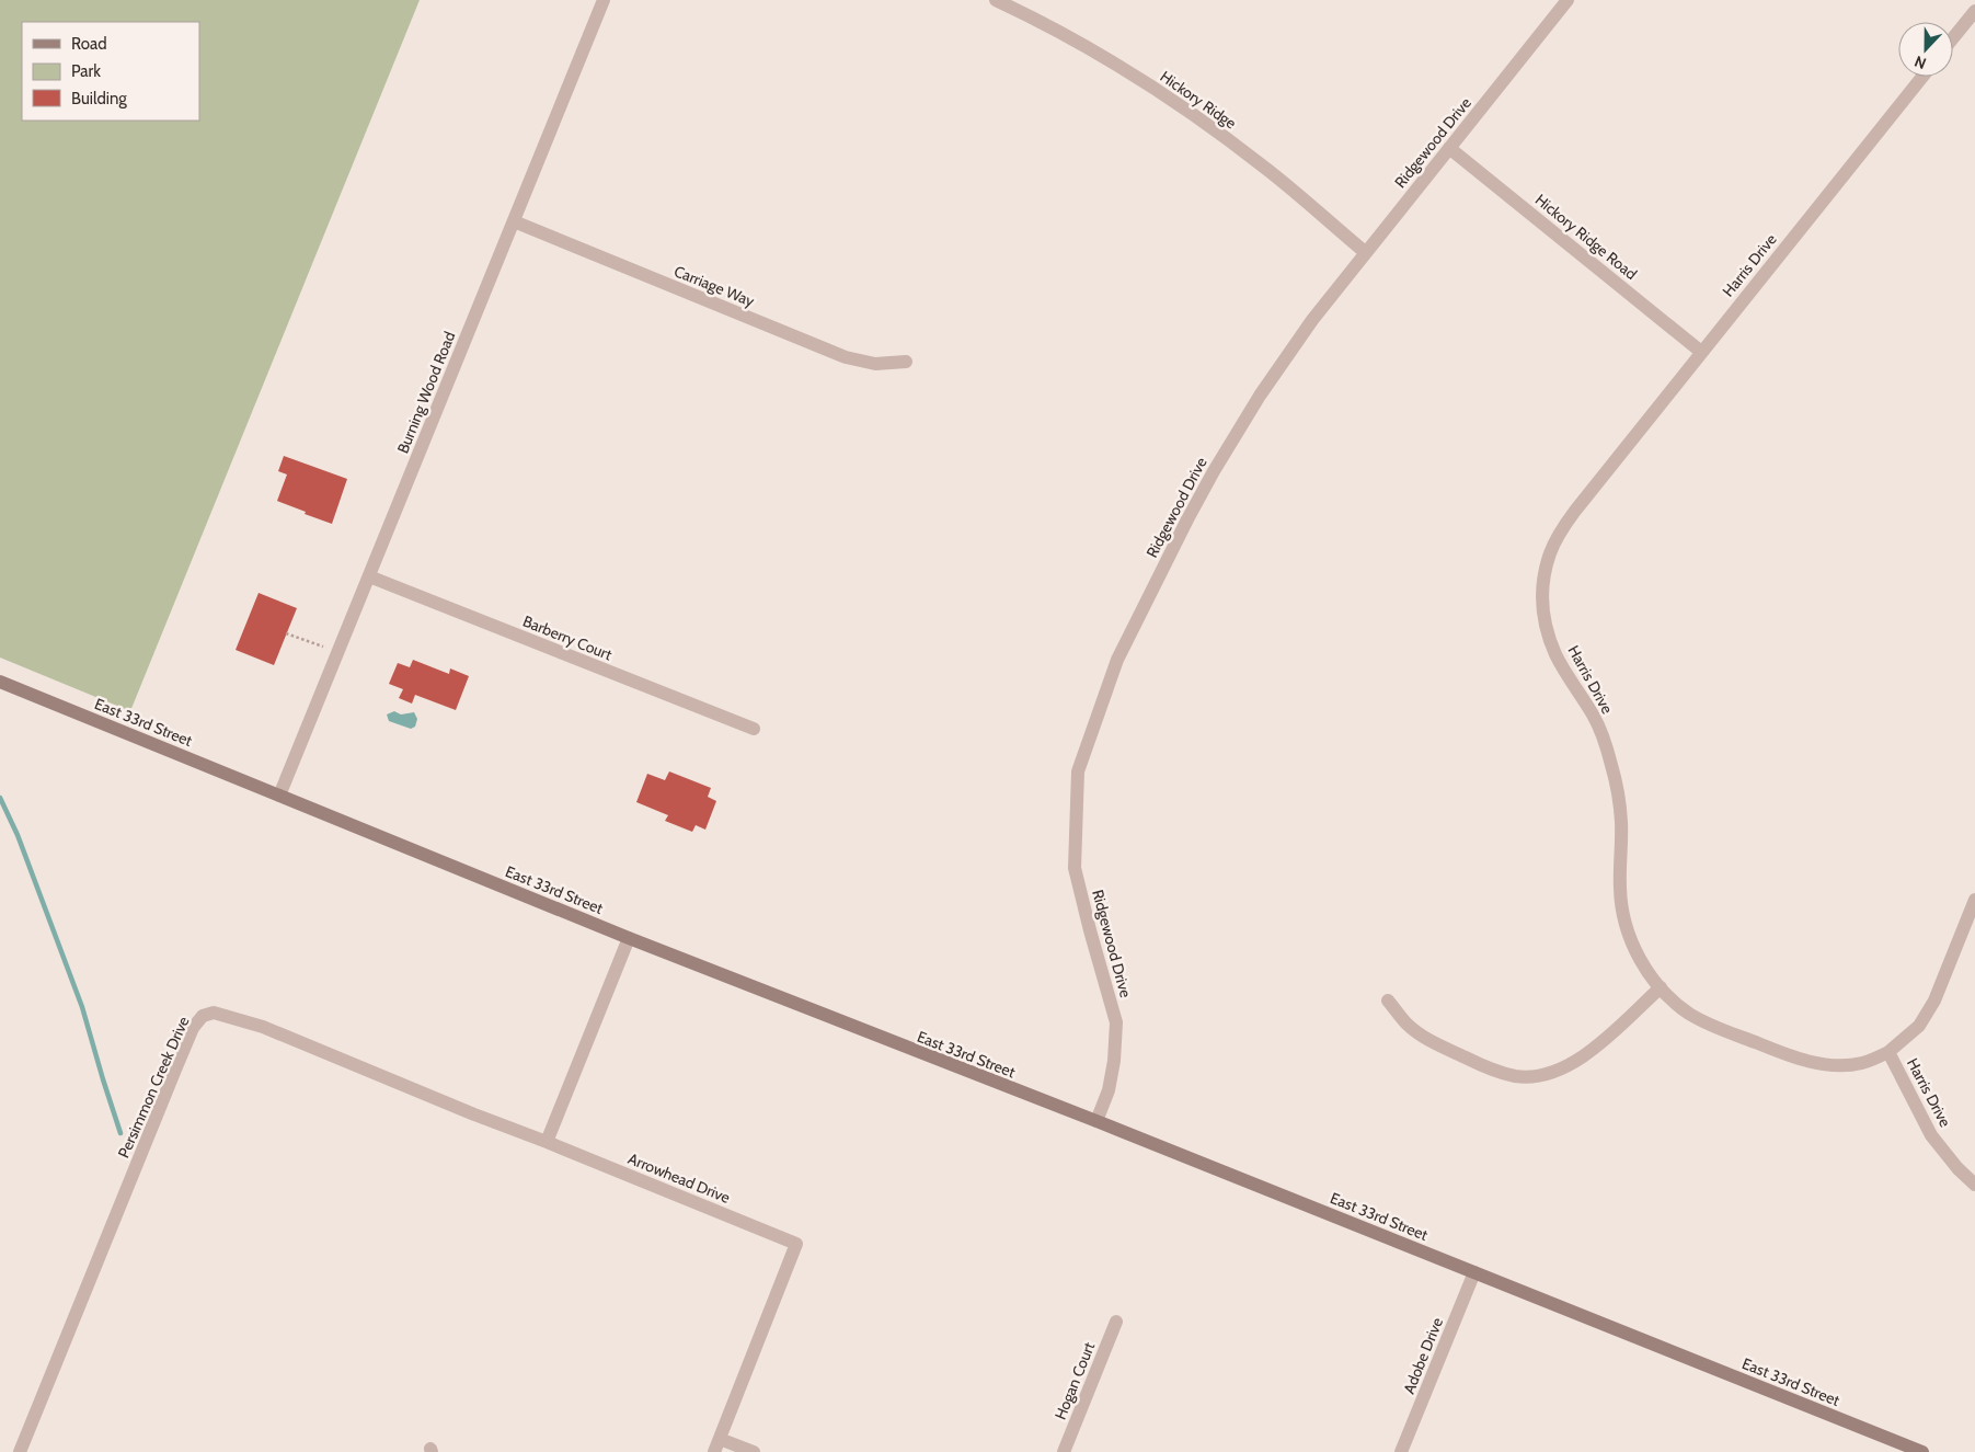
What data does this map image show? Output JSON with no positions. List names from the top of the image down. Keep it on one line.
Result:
{"streets":{"street":["Hickory Ridge","Ridgewood Drive","Hickory Ridge Road","Harris Drive","Carriage Way","Burning Wood Road","Barberry Court","East 33rd Street","Persimmon Creek Drive","Arrowhead Drive","Adobe Drive","Hogan Court"]},"crossings":[["Hickory Ridge","Ridgewood Drive"],["Ridgewood Drive","Hickory Ridge Road"],["Ridgewood Drive","East 33rd Street"],["Hickory Ridge Road","Harris Drive"],["Carriage Way","Burning Wood Road"],["Burning Wood Road","Barberry Court"],["Burning Wood Road","East 33rd Street"],["East 33rd Street","Adobe Drive"],["Persimmon Creek Drive","Arrowhead Drive"]],"legend":["Road","Park","Building"],"north":"bottom"}
